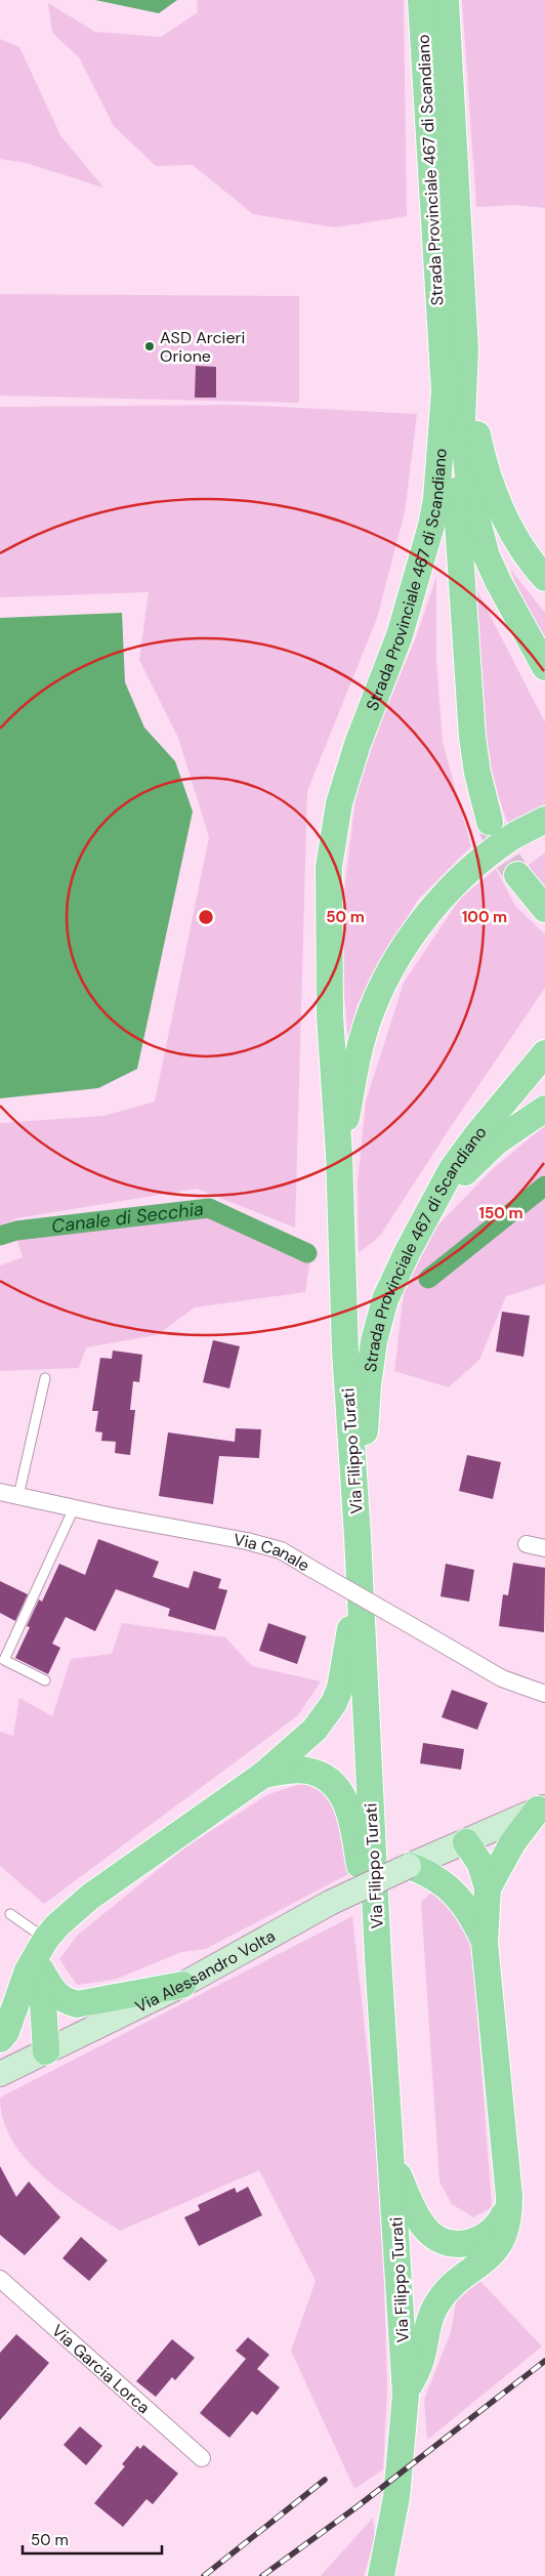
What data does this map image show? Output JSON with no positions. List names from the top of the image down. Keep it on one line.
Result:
{"streets":{"main road":["Strada Provinciale 467 di Scandiano","Via Filippo Turati","Via Alessandro Volta"],"street":["Via Canale","Via Garcia Lorca"]},"crossings":[["Strada Provinciale 467 di Scandiano","Via Filippo Turati"]],"water":["Canale di Secchia"],"places":["ASD Arcieri Orione"],"scale_bar":"50 m","rings":["50 m","100 m","150 m"]}
